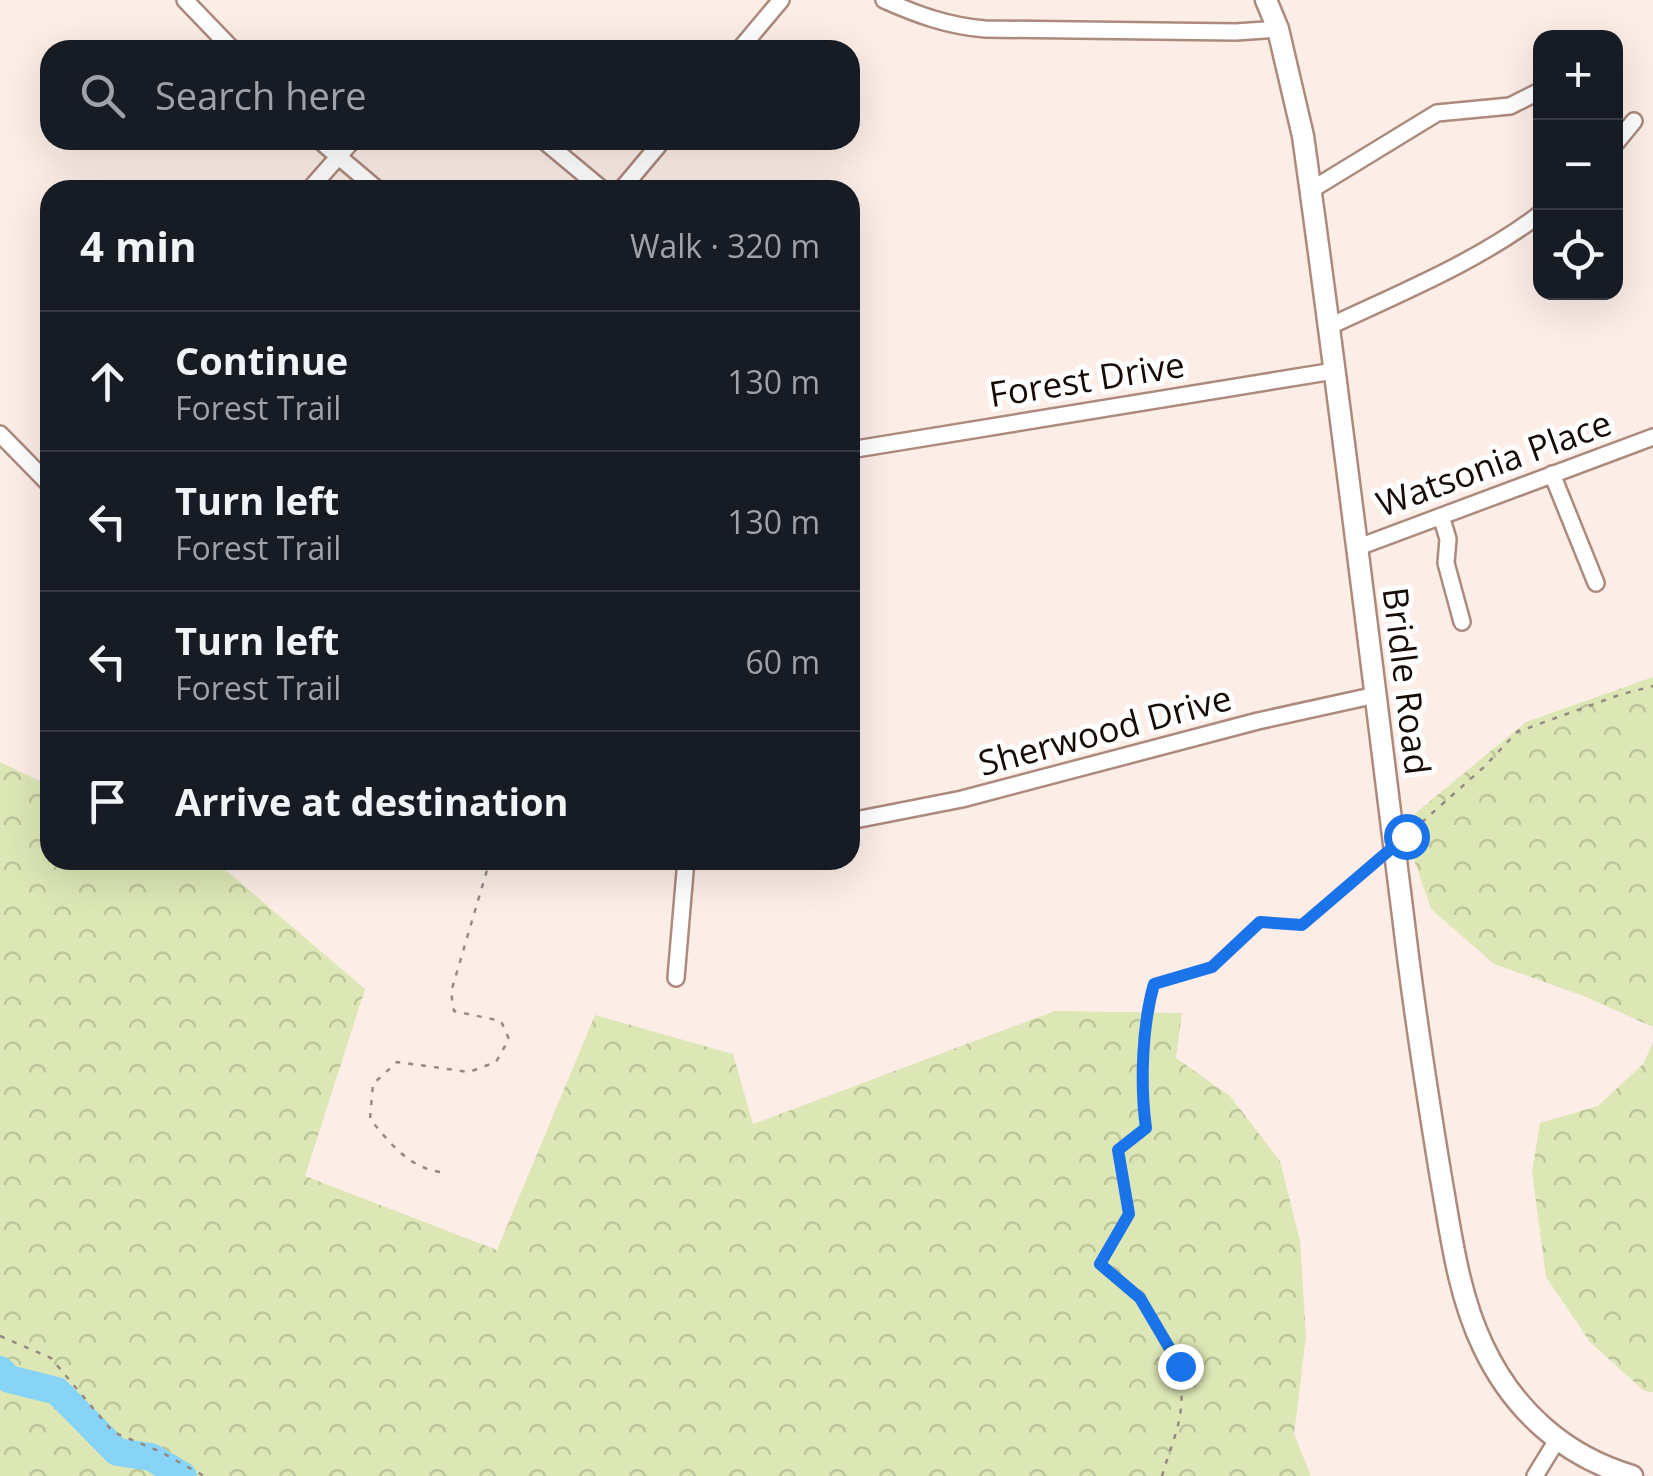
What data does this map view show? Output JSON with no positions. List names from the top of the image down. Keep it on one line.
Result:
{"streets":{"main road":["Bridle Road"],"street":["Forest Drive","Watsonia Place","Sherwood Drive"]},"crossings":[["Forest Drive","Bridle Road"],["Watsonia Place","Bridle Road"],["Bridle Road","Sherwood Drive"]],"page":{"map_buttons":["+","−"],"search":"Search here","heading":["4 min","Walk · 320 m"],"list":[["Continue","Forest Trail","130 m"],["Turn left","Forest Trail","130 m"],["Turn left","Forest Trail","60 m"],"Arrive at destination"]}}
